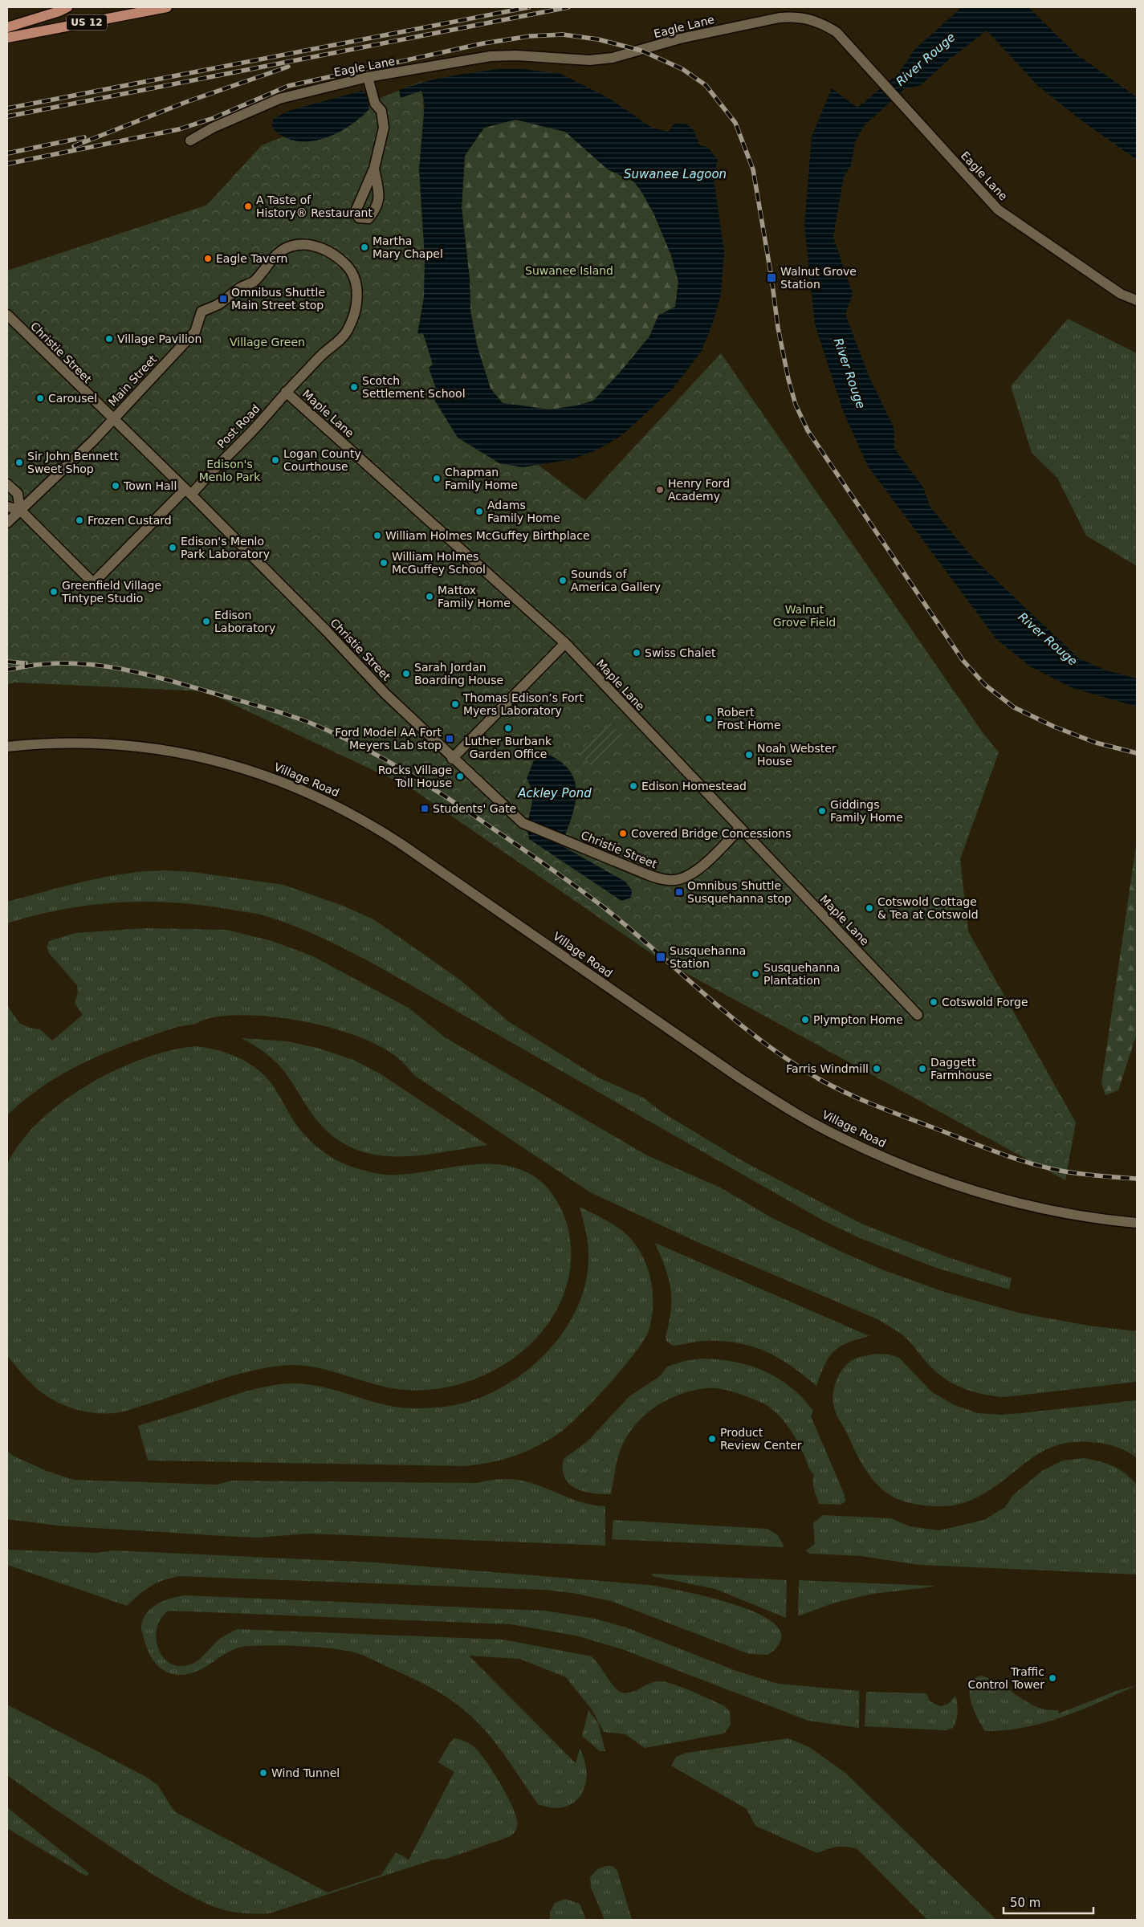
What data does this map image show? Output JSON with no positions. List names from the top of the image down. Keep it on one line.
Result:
{"streets":{"main road":["US 12"],"street":["Eagle Lane","Christie Street","Main Street","Maple Lane","Post Road","Village Road"]},"crossings":[["Christie Street","Main Street"],["Christie Street","Maple Lane"],["Christie Street","Post Road"],["Main Street","Maple Lane"],["Main Street","Post Road"],["Maple Lane","Post Road"]],"water":["River Rouge","Suwanee Lagoon","Ackley Pond"],"parks":["Suwanee Island","Village Green","Edison's Menlo Park","Walnut Grove Field"],"places":{"other":["A Taste of History® Restaurant","Martha Mary Chapel","Eagle Tavern","Village Pavilion","Scotch Settlement School","Carousel","Logan County Courthouse","Sir John Bennett Sweet Shop","Chapman Family Home","Town Hall","Henry Ford Academy","Adams Family Home","Frozen Custard","William Holmes McGuffey Birthplace","Edison's Menlo Park Laboratory","William Holmes McGuffey School","Sounds of America Gallery","Greenfield Village Tintype Studio","Mattox Family Home","Edison Laboratory","Swiss Chalet","Sarah Jordan Boarding House","Thomas Edison’s Fort Myers Laboratory","Robert Frost Home","Luther Burbank Garden Office","Noah Webster House","Rocks Village Toll House","Edison Homestead","Giddings Family Home","Covered Bridge Concessions","Cotswold Cottage & Tea at Cotswold","Susquehanna Plantation","Cotswold Forge","Plympton Home","Farris Windmill","Daggett Farmhouse","Product Review Center","Traffic Control Tower","Wind Tunnel"],"transit":["Walnut Grove Station","Omnibus Shuttle Main Street stop","Ford Model AA Fort Meyers Lab stop","Students' Gate","Omnibus Shuttle Susquehanna stop","Susquehanna Station"]},"scale_bar":"50 m"}
